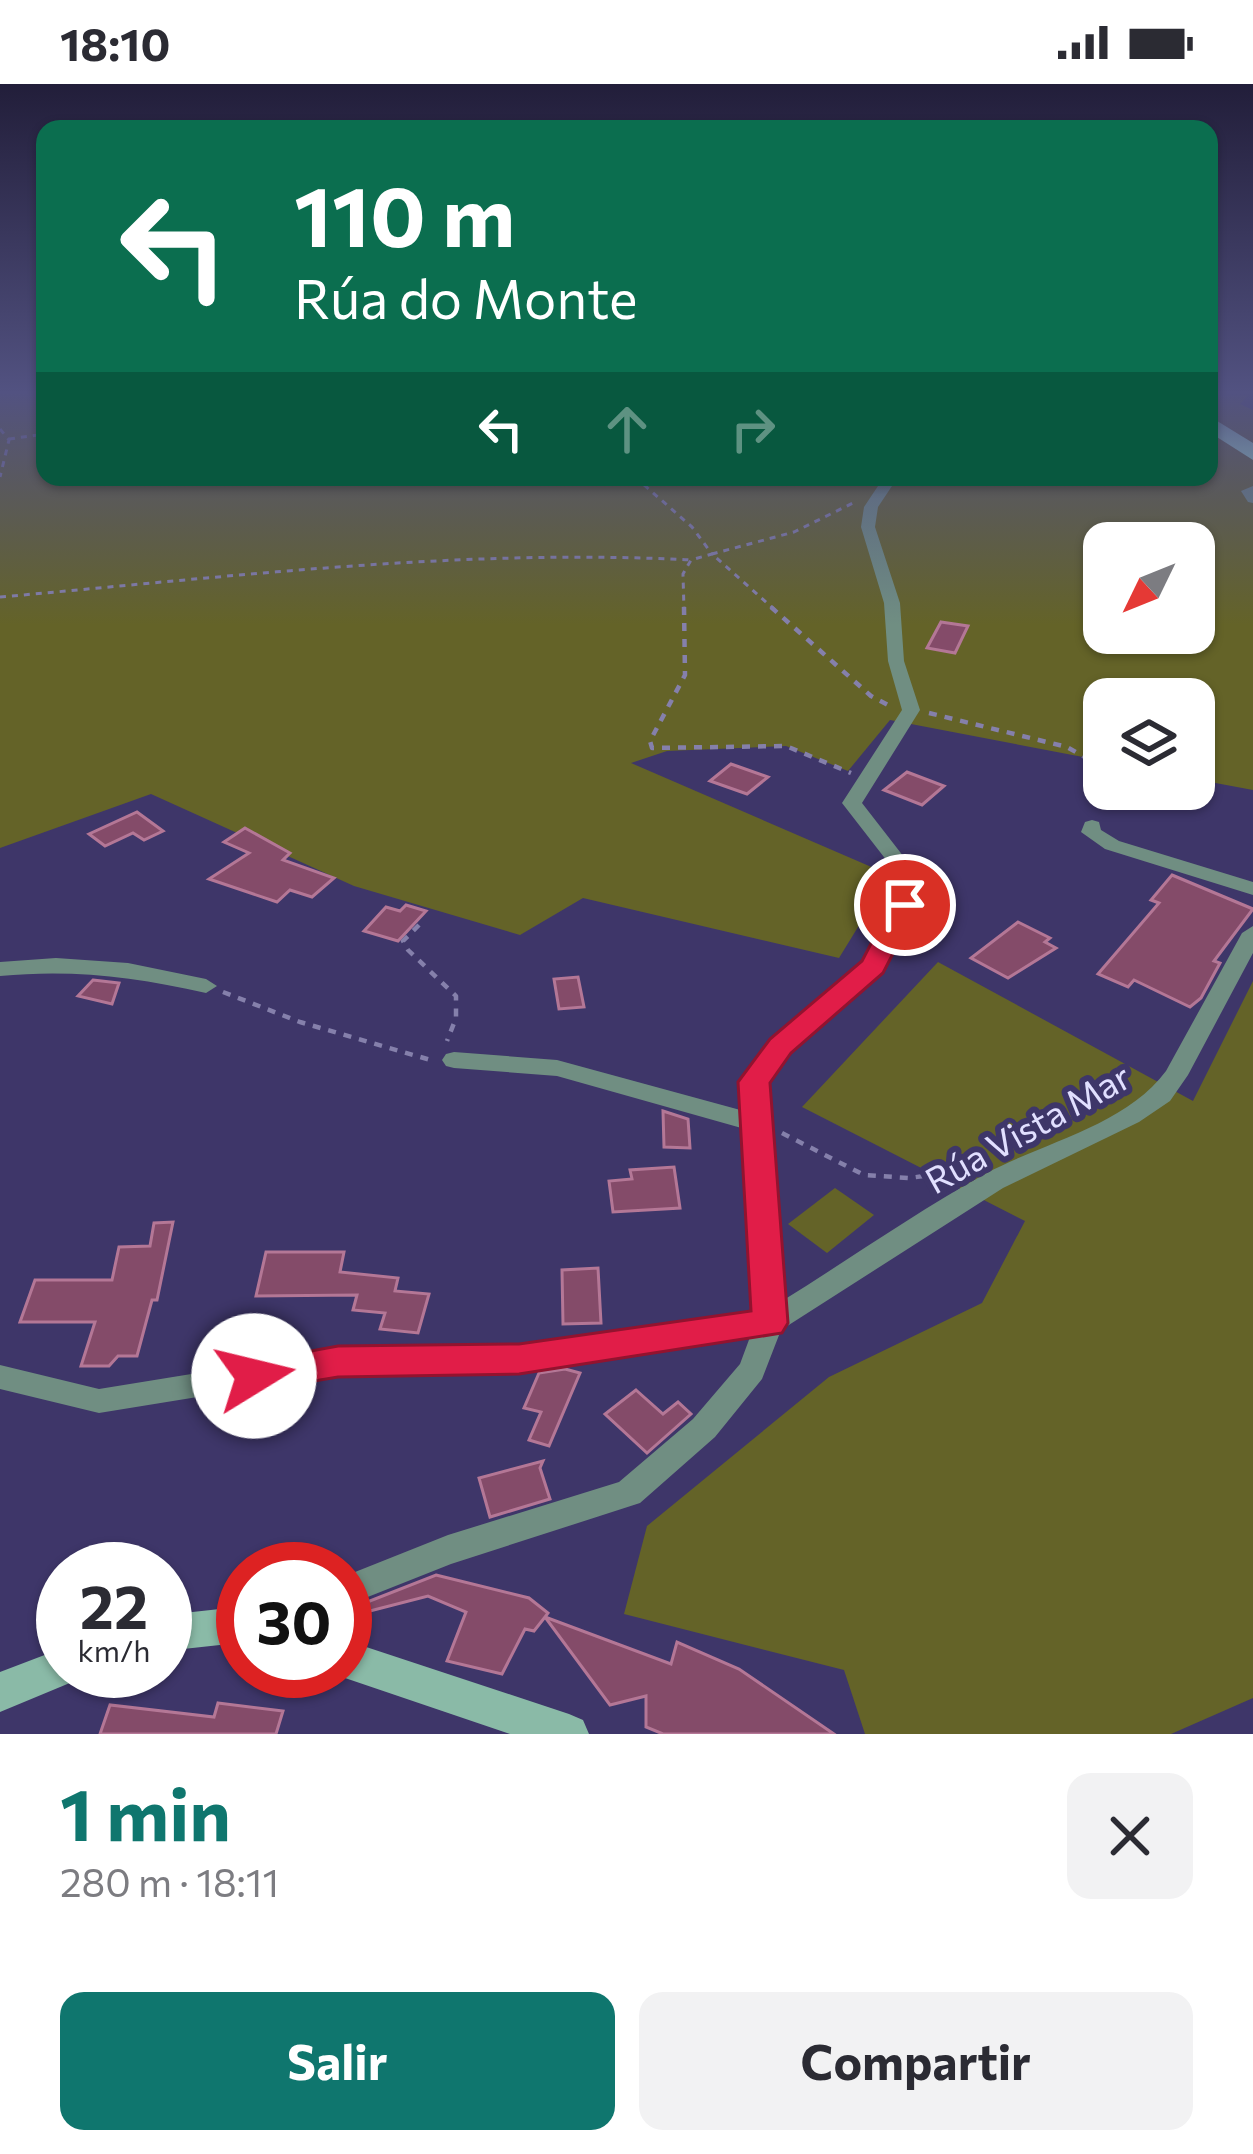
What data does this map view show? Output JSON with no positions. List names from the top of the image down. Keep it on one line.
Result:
{"streets":{"street":["Rúa Vista Mar"]},"north":"bottom left","page":{"status":"18:10","turn":["110 m","Rúa do Monte"],"speed":"22 km/h","limit":"30","heading":["1 min","280 m · 18:11"],"buttons":["Salir","Compartir"]}}
